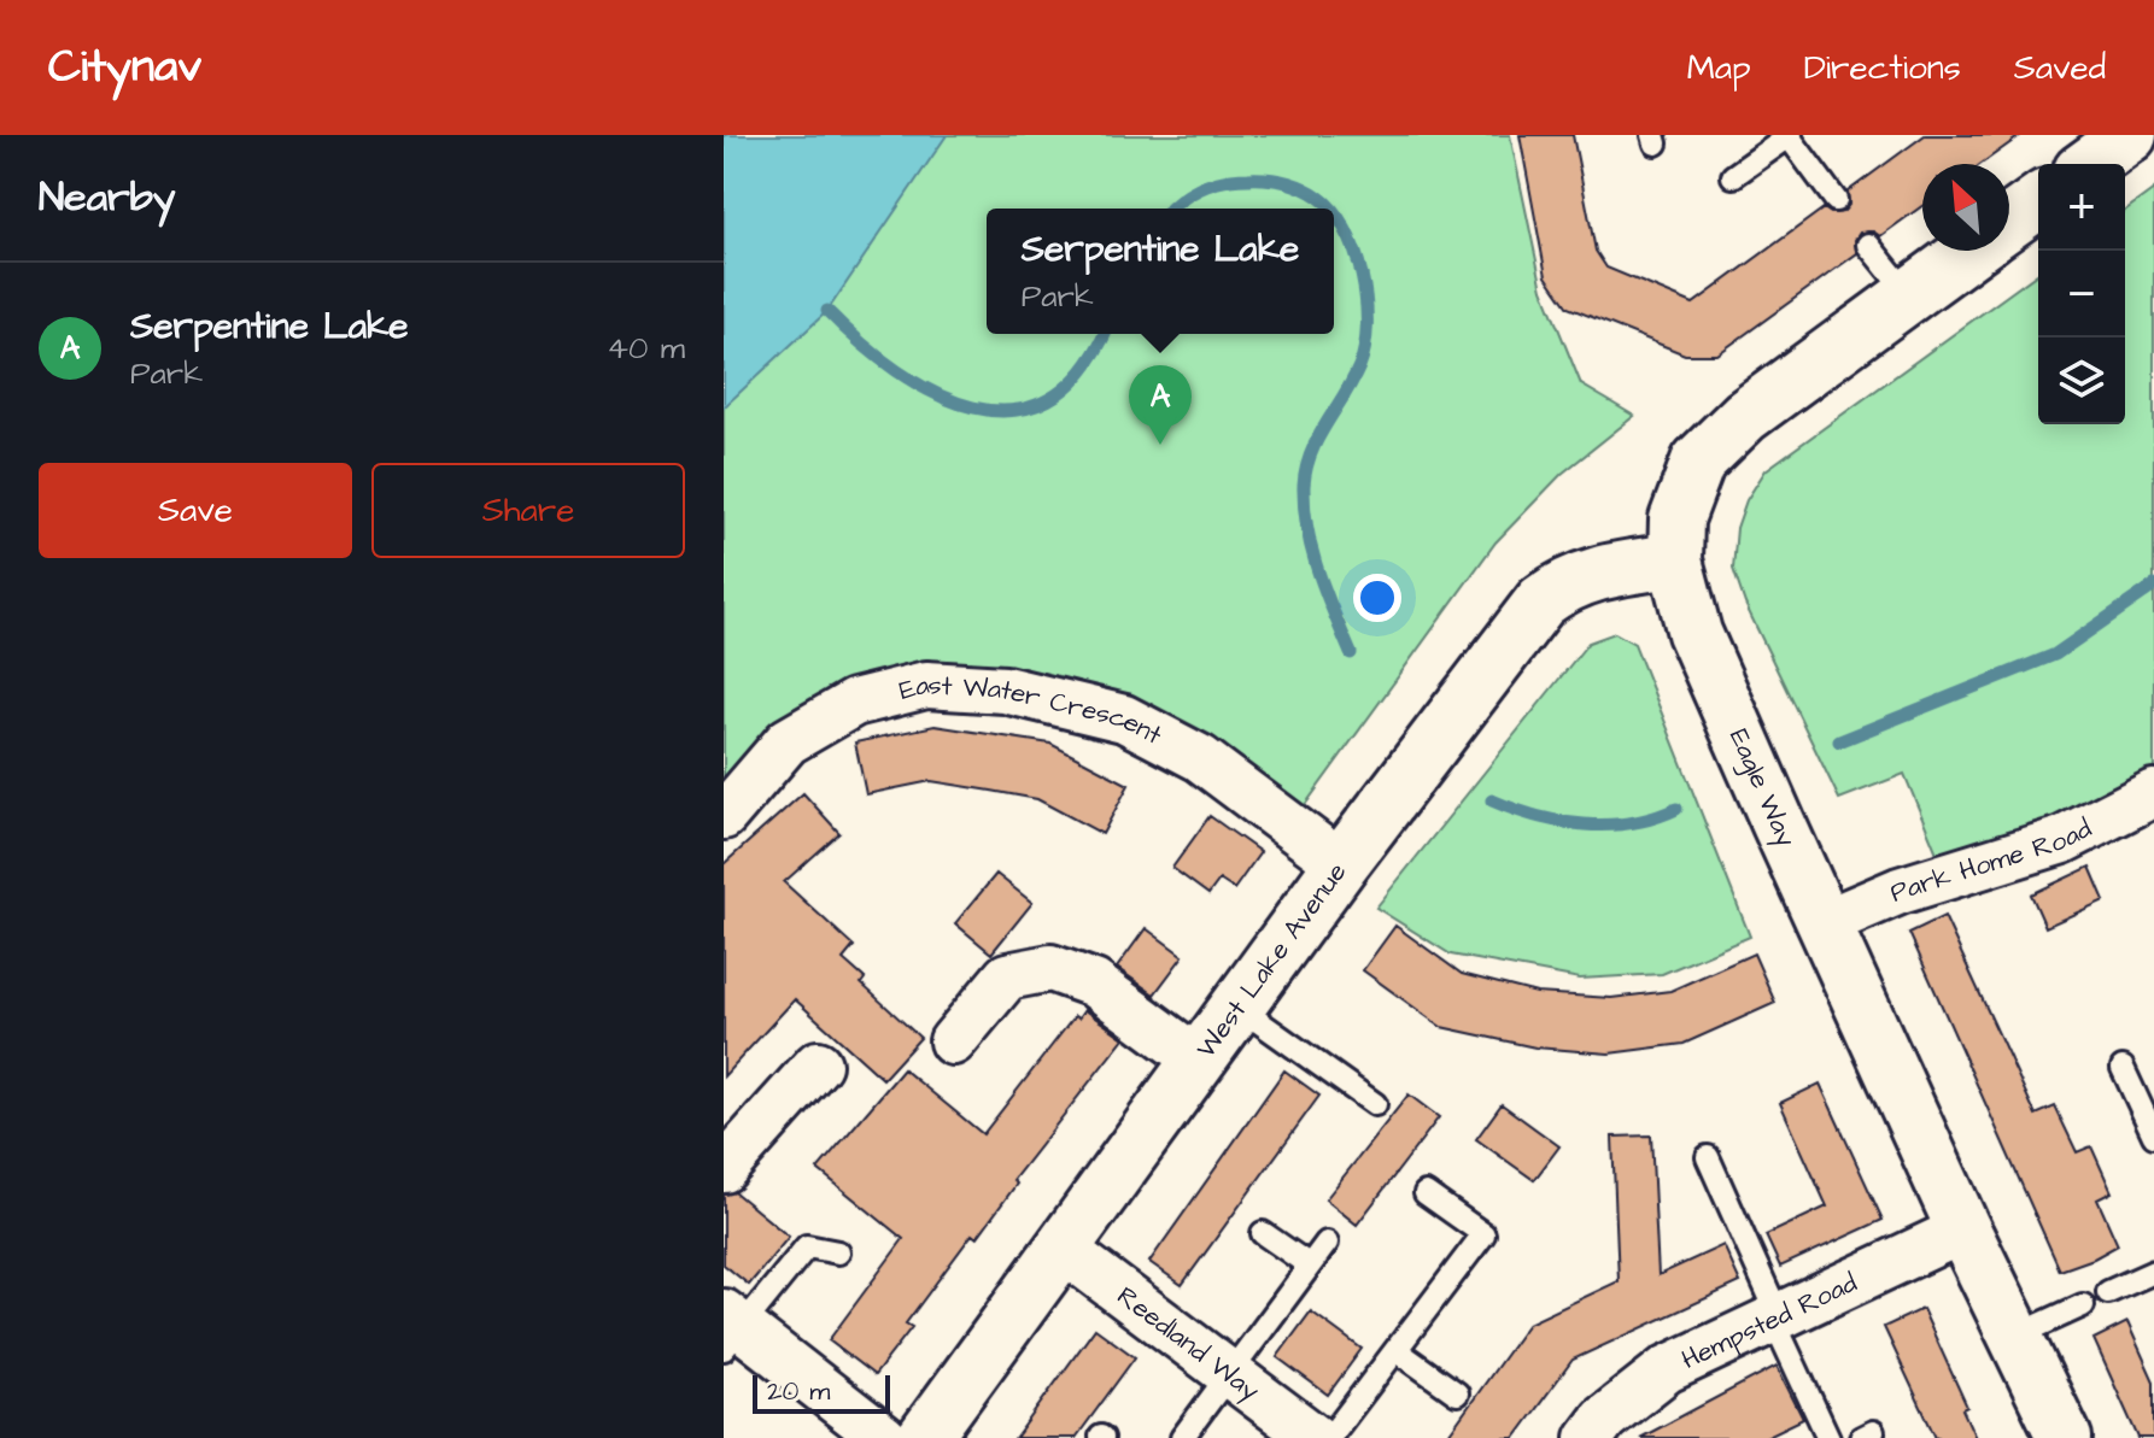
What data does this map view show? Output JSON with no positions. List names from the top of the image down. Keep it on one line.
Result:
{"streets":{"street":["East Water Crescent","Eagle Way","Park Home Road","West Lake Avenue","Hempsted Road","Reedland Way"]},"crossings":[["East Water Crescent","West Lake Avenue"],["Eagle Way","Park Home Road"],["Eagle Way","West Lake Avenue"],["Eagle Way","Hempsted Road"],["West Lake Avenue","Reedland Way"]],"scale_bar":"20 m","north":"top left","page":{"header":"Citynav","nav":["Map","Directions","Saved"],"heading":"Nearby","map_buttons":["+","−"],"popup":["Serpentine Lake","Park"],"list":[{"mark":"A","name":"Serpentine Lake","note":"Park","value":"40 m"}],"pins":"A","buttons":["Save","Share"],"scale":"20 m"}}
